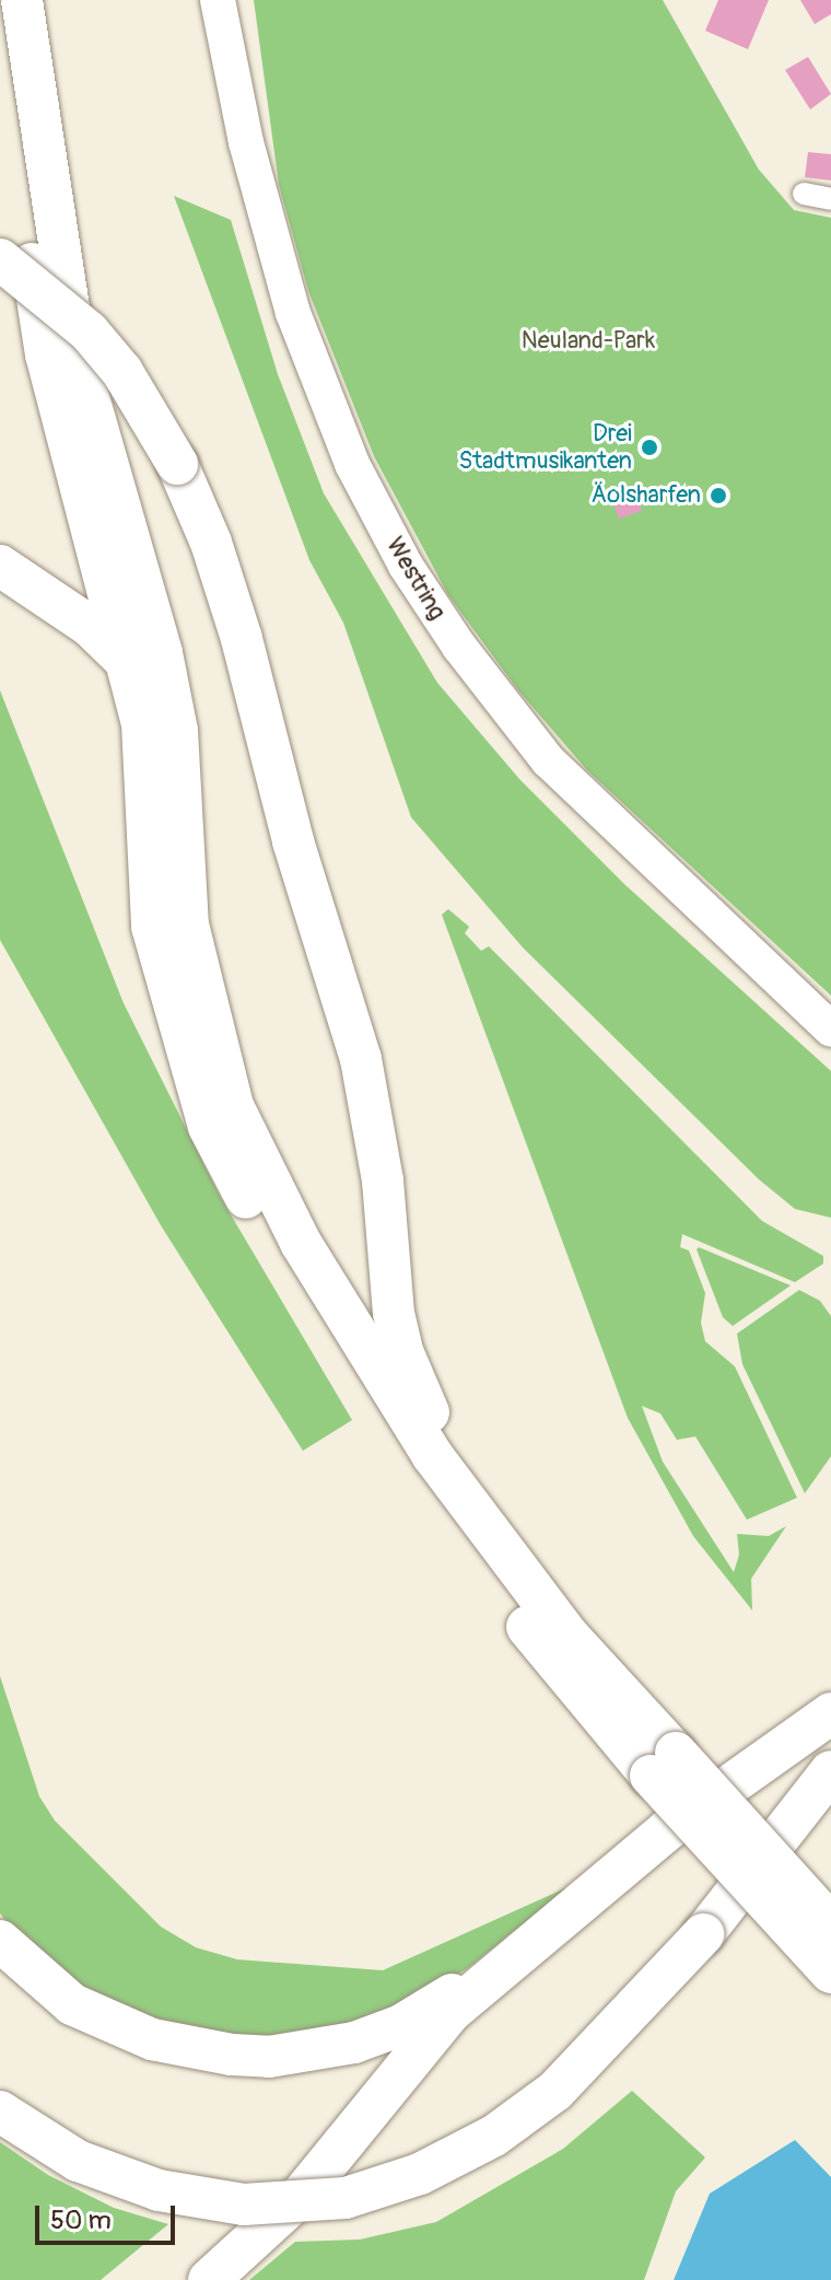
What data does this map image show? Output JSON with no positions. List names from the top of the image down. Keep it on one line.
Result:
{"streets":{"main road":["Westring"]},"parks":["Neuland-Park"],"places":["Drei Stadtmusikanten","Äolsharfen"],"scale_bar":"50 m"}
